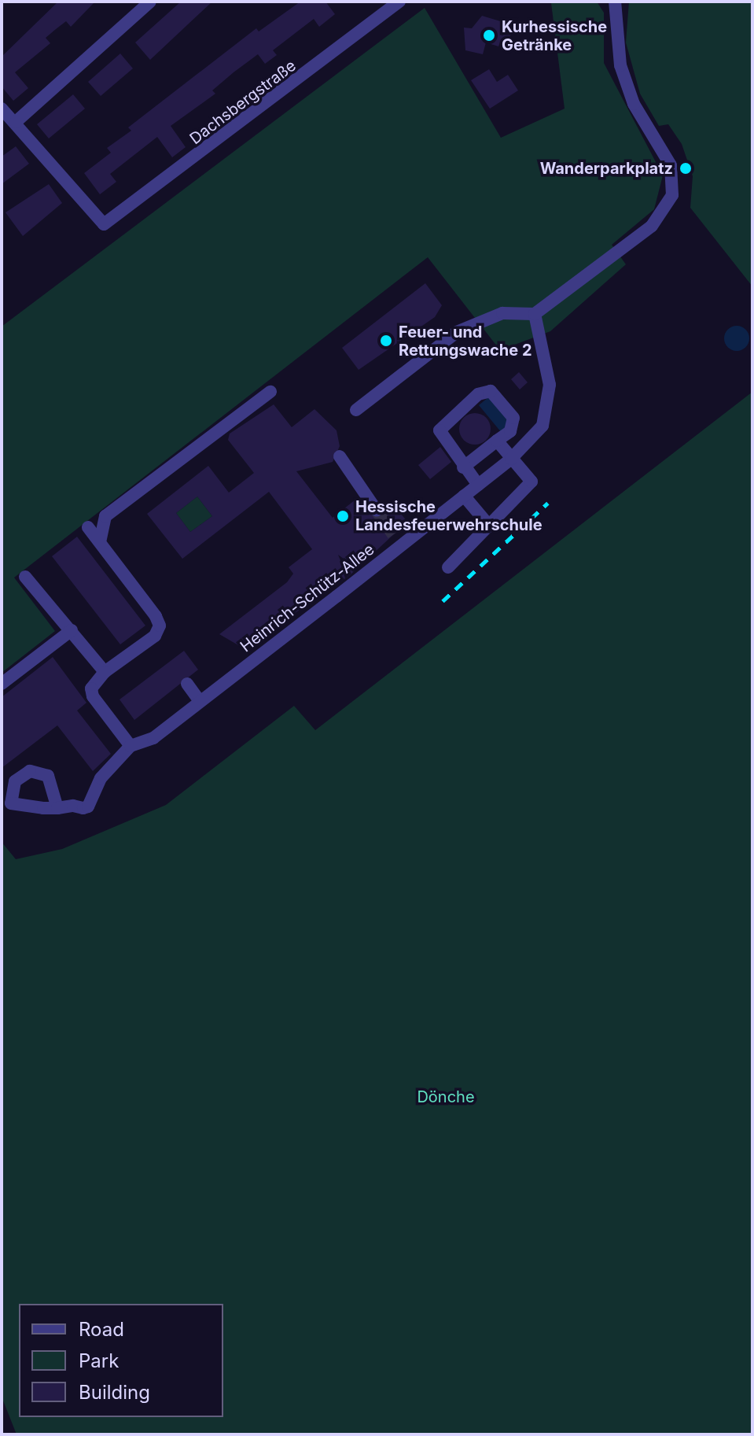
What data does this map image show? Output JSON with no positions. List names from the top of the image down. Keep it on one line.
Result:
{"streets":{"street":["Dachsbergstraße","Heinrich-Schütz-Allee"]},"parks":["Dönche"],"places":["Kurhessische Getränke","Wanderparkplatz","Feuer- und Rettungswache 2","Hessische Landesfeuerwehrschule"],"legend":["Road","Park","Building"]}
